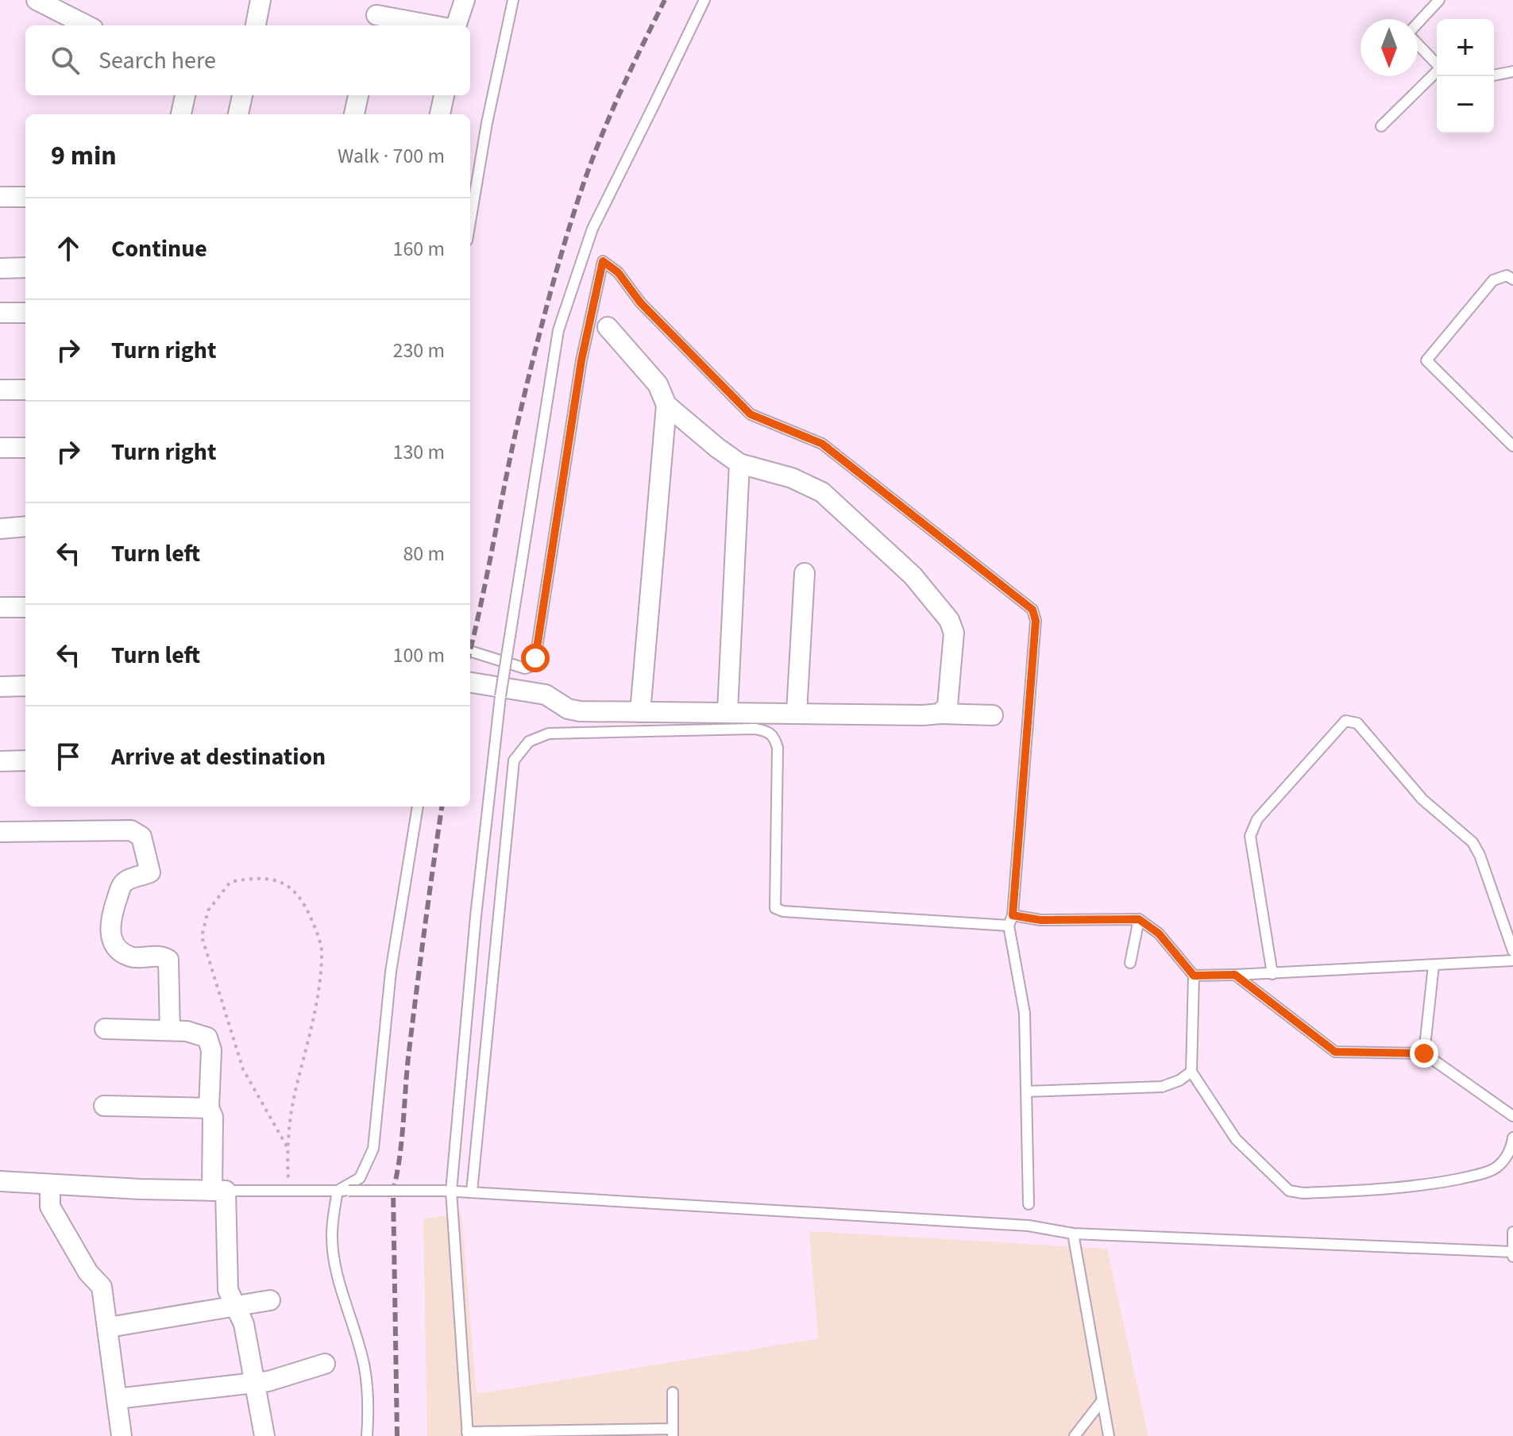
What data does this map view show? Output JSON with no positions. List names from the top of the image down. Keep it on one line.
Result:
{"north":"bottom","page":{"map_buttons":["+","−"],"search":"Search here","heading":["9 min","Walk · 700 m"],"list":[["Continue","160 m"],["Turn right","230 m"],["Turn right","130 m"],["Turn left","80 m"],["Turn left","100 m"],"Arrive at destination"]}}
